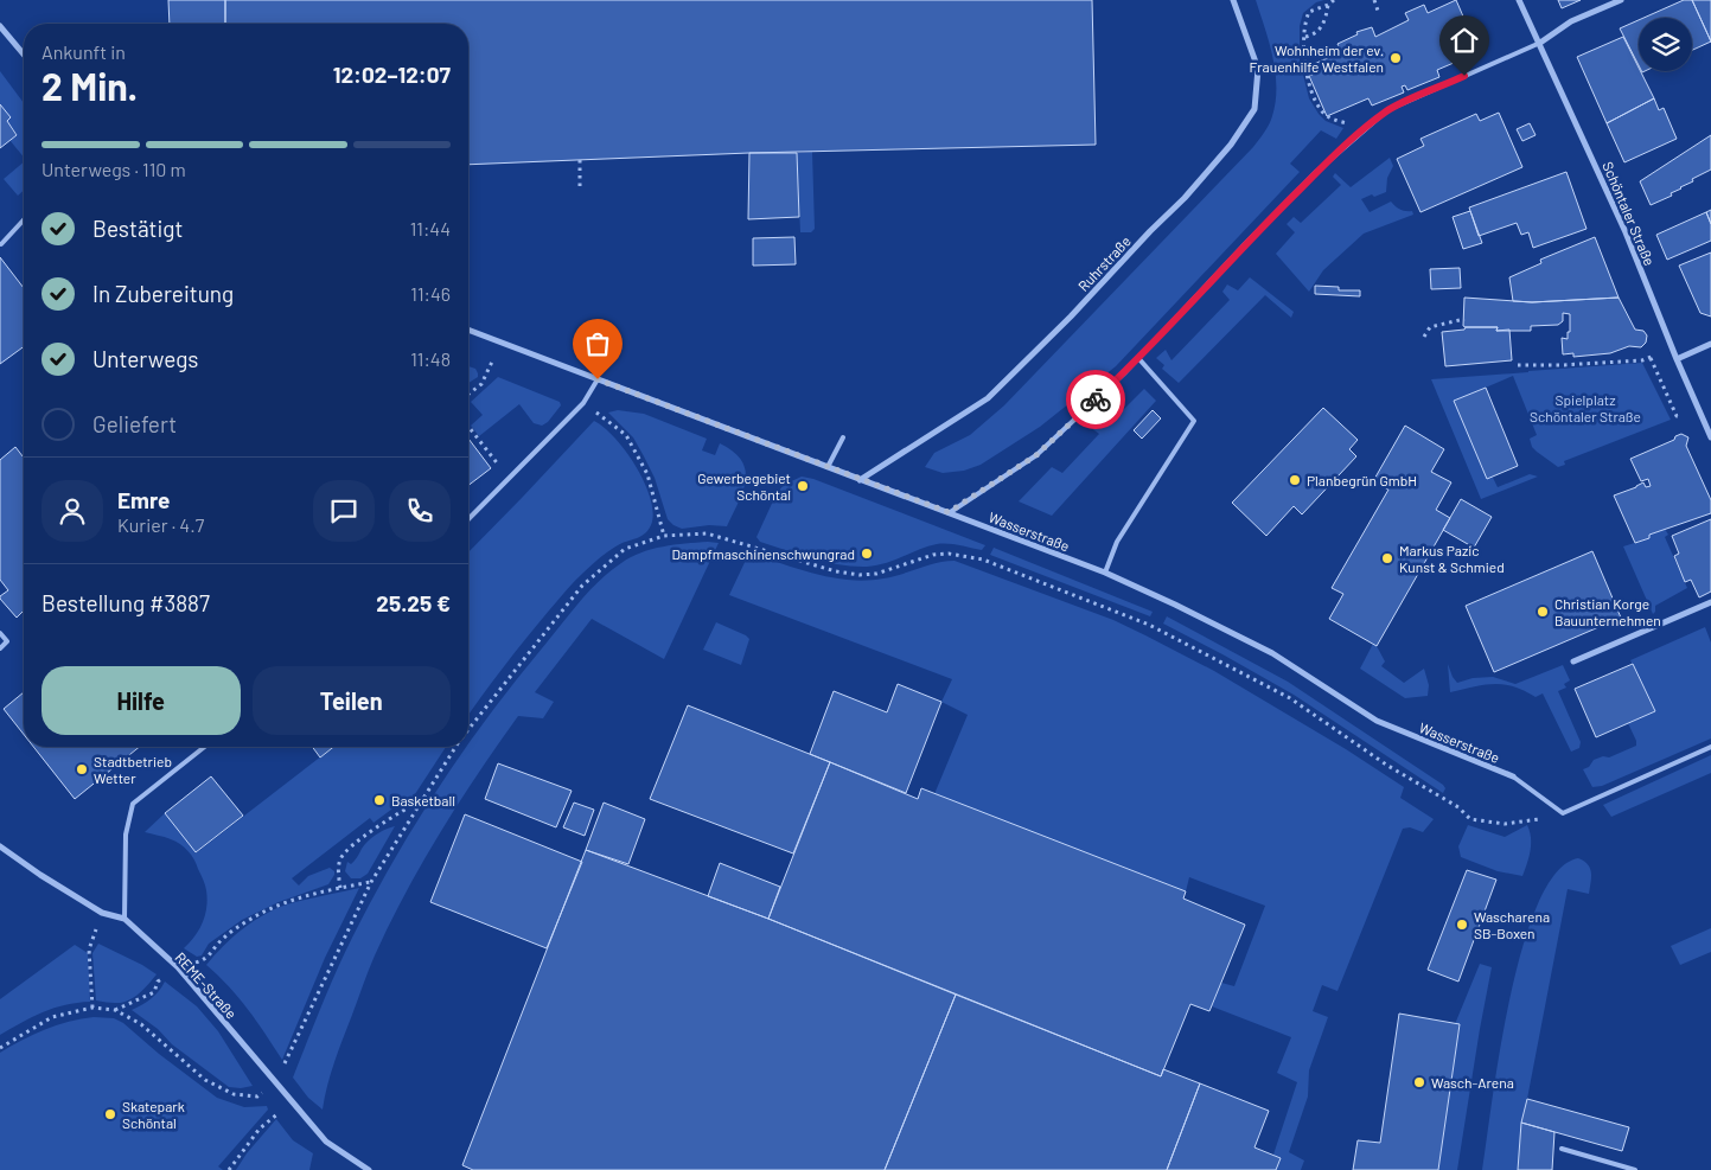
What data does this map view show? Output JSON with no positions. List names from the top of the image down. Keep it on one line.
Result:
{"streets":{"street":["Schöntaler Straße","Ruhrstraße","Wasserstraße","REME-Straße"]},"crossings":[["Ruhrstraße","Wasserstraße"]],"parks":["Spielplatz Schöntaler Straße"],"places":["Wohnheim der ev. Frauenhilfe Westfalen","Planbegrün GmbH","Gewerbegebiet Schöntal","Dampfmaschinenschwungrad","Markus Pazic Kunst & Schmied","Christian Korge Bauunternehmen","Stadtbetrieb Wetter","Basketball","Wascharena SB-Boxen","Wasch-Arena","Skatepark Schöntal"],"page":{"heading":["2 Min.","Ankunft in","12:02–12:07"],"panel":["Emre","Kurier · 4.7","Bestellung #3887","25.25 €"],"bar":"Unterwegs · 110 m","list":[["Bestätigt","11:44"],["In Zubereitung","11:46"],["Unterwegs","11:48"],"Geliefert"],"buttons":["Hilfe","Teilen"]}}
